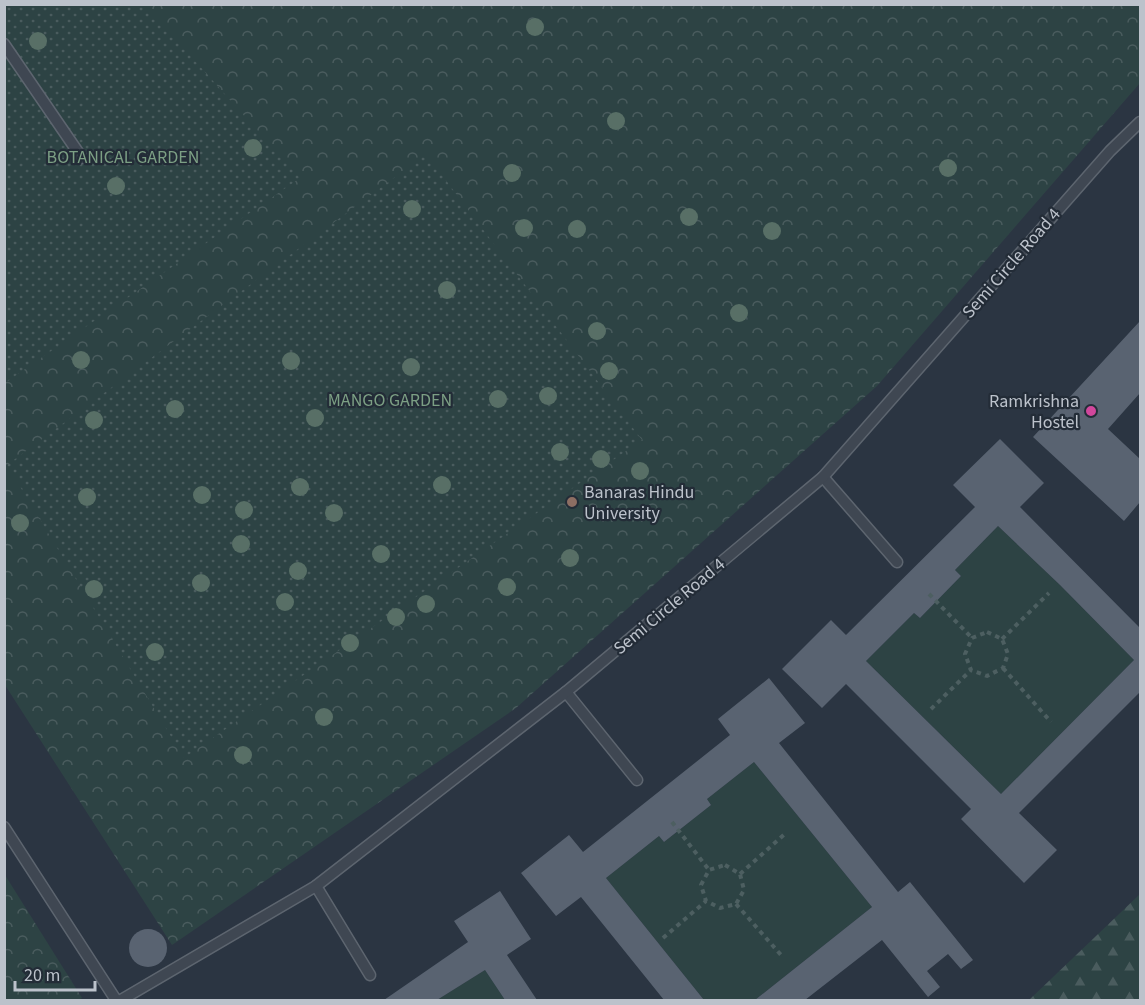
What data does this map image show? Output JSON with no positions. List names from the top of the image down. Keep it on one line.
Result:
{"streets":{"lane":["Semi Circle Road 4"]},"parks":["BOTANICAL GARDEN","MANGO GARDEN"],"places":["Ramkrishna Hostel","Banaras Hindu University"],"scale_bar":"20 m"}
